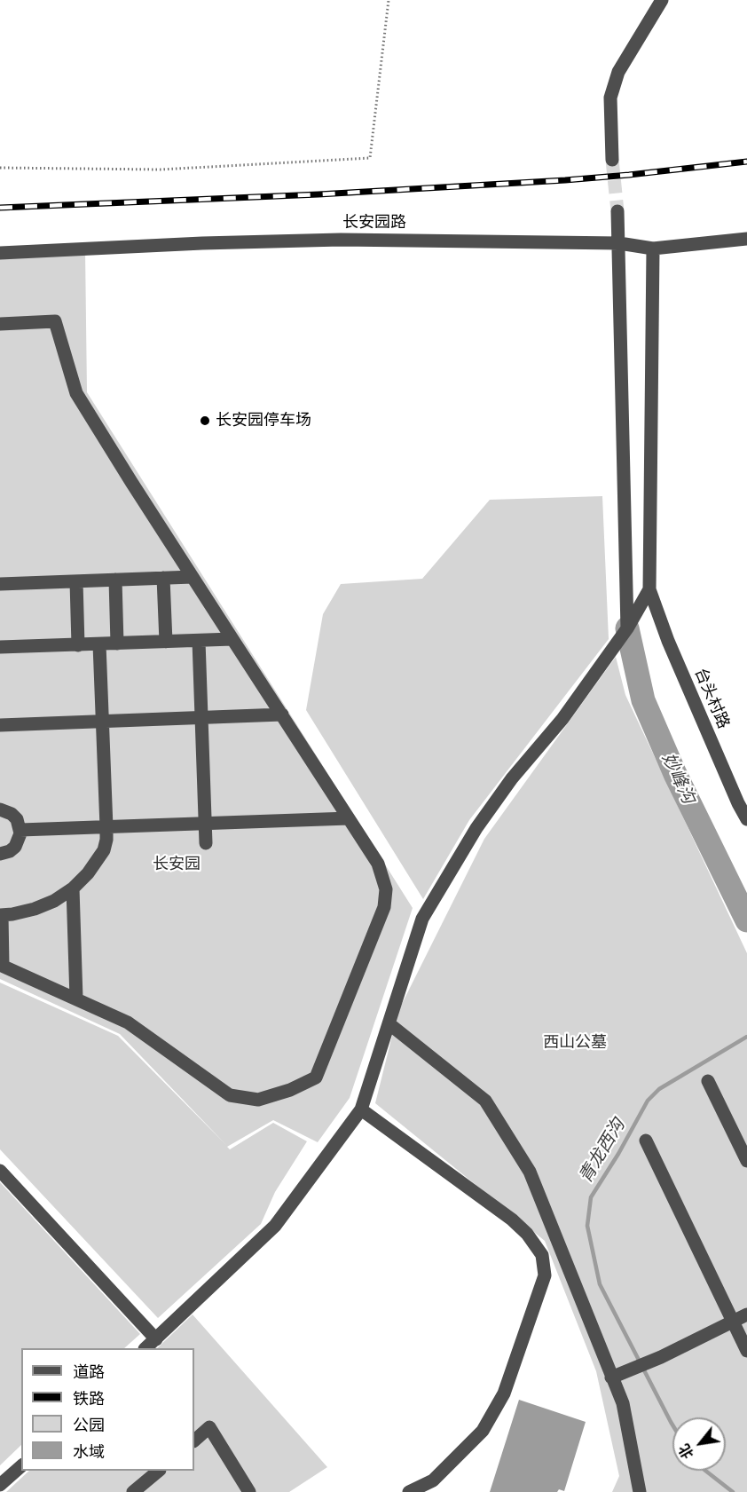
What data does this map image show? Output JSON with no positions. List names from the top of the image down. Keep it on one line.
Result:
{"streets":{"street":["长安园路","台头村路"]},"water":["妙峰沟","青龙西沟"],"parks":["长安园","西山公墓"],"places":["长安园停车场"],"legend":["道路","铁路","公园","水域"],"north":"bottom left"}
